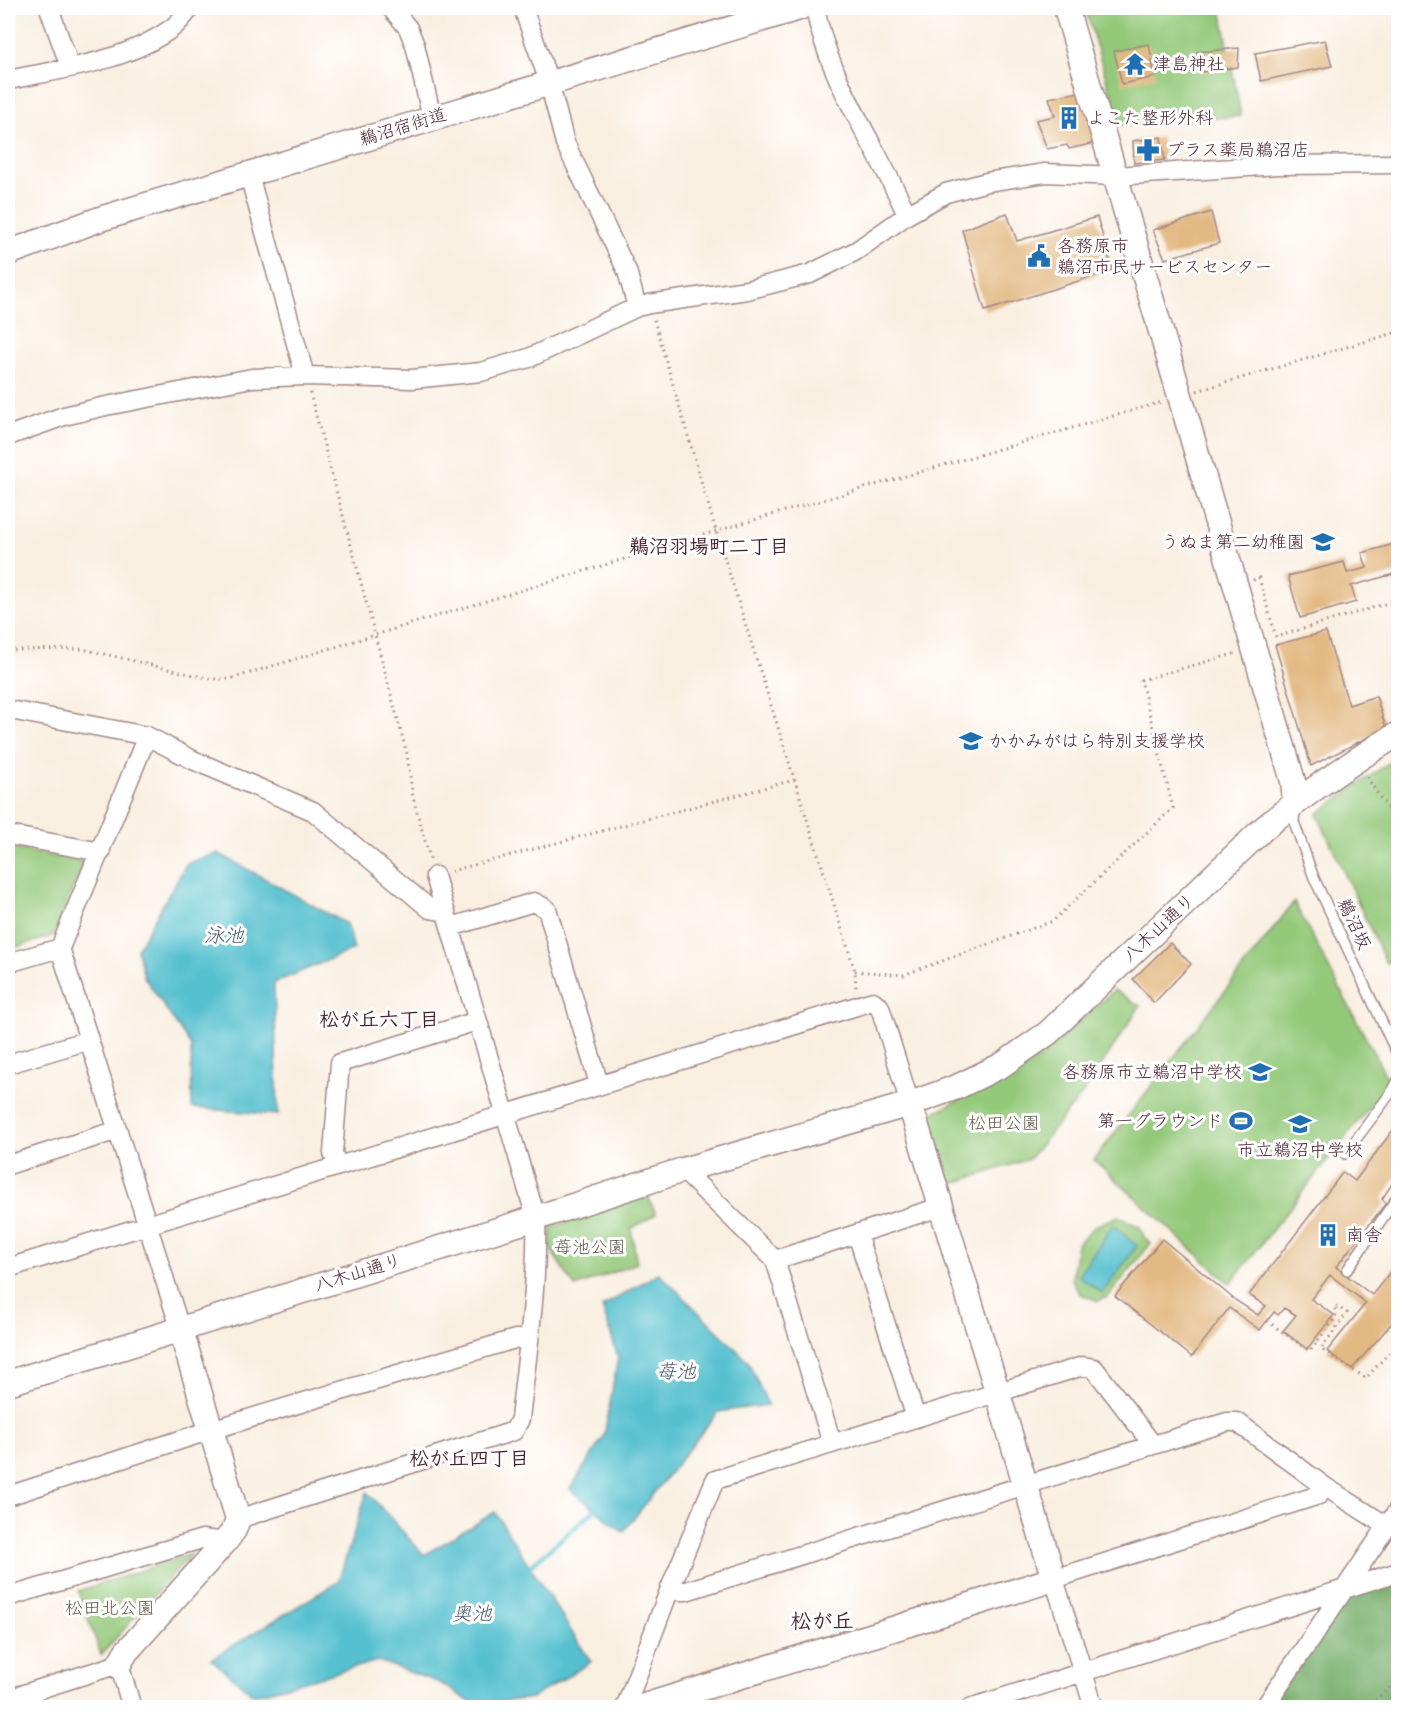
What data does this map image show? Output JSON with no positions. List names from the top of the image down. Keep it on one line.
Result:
{"streets":{"street":["鵜沼宿街道","八木山通り"],"lane":["鵜沼坂"]},"crossings":[["鵜沼坂","八木山通り"]],"districts":["鵜沼羽場町二丁目","松が丘六丁目","松が丘四丁目","松が丘"],"water":["泳池","苺池","奥池"],"parks":["松田公園","苺池公園","松田北公園"],"places":{"temple":["津島神社"],"building":["よこた整形外科","南舎"],"pharmacy":["プラス薬局鵜沼店"],"public building":["各務原市 鵜沼市民サービスセンター"],"school or university":["うぬま第二幼稚園","かかみがはら特別支援学校","各務原市立鵜沼中学校","市立鵜沼中学校"],"sports":["第一グラウンド"]}}
